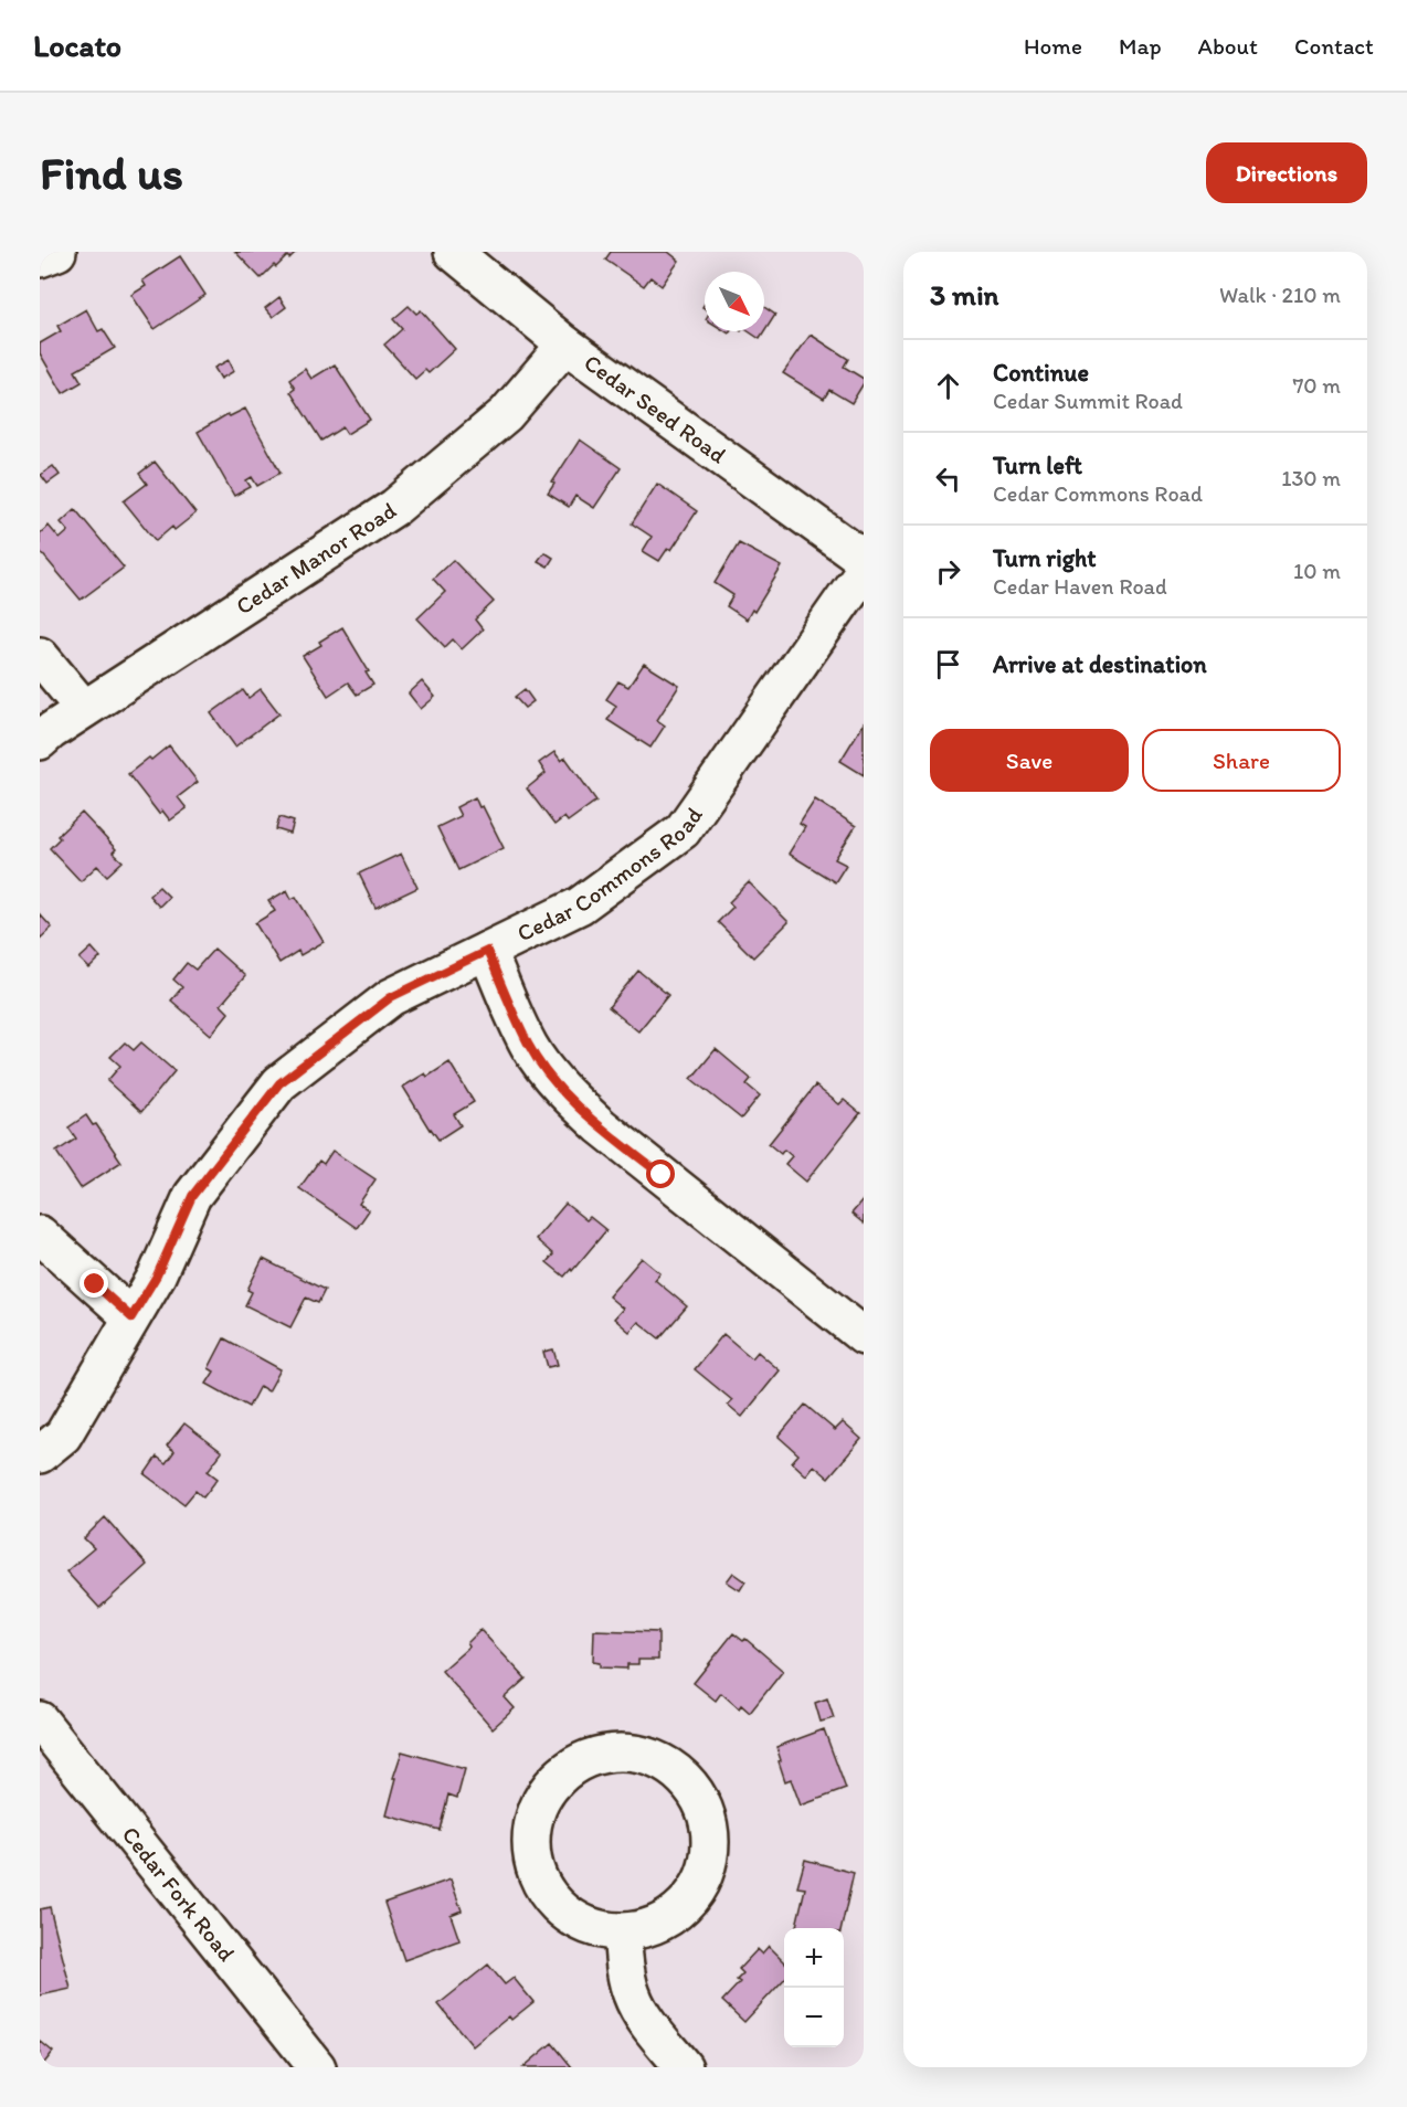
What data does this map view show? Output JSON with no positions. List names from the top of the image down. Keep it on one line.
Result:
{"streets":{"street":["Cedar Seed Road","Cedar Manor Road","Cedar Commons Road","Cedar Fork Road"]},"crossings":[["Cedar Seed Road","Cedar Manor Road"]],"north":"bottom right","page":{"header":"Locato","nav":["Home","Map","About","Contact"],"buttons":["Directions",["Save","Share"]],"title":"Find us","heading":["3 min","Walk · 210 m"],"list":[["Continue","Cedar Summit Road","70 m"],["Turn left","Cedar Commons Road","130 m"],["Turn right","Cedar Haven Road","10 m"],"Arrive at destination"],"map_buttons":["+","−"]}}
